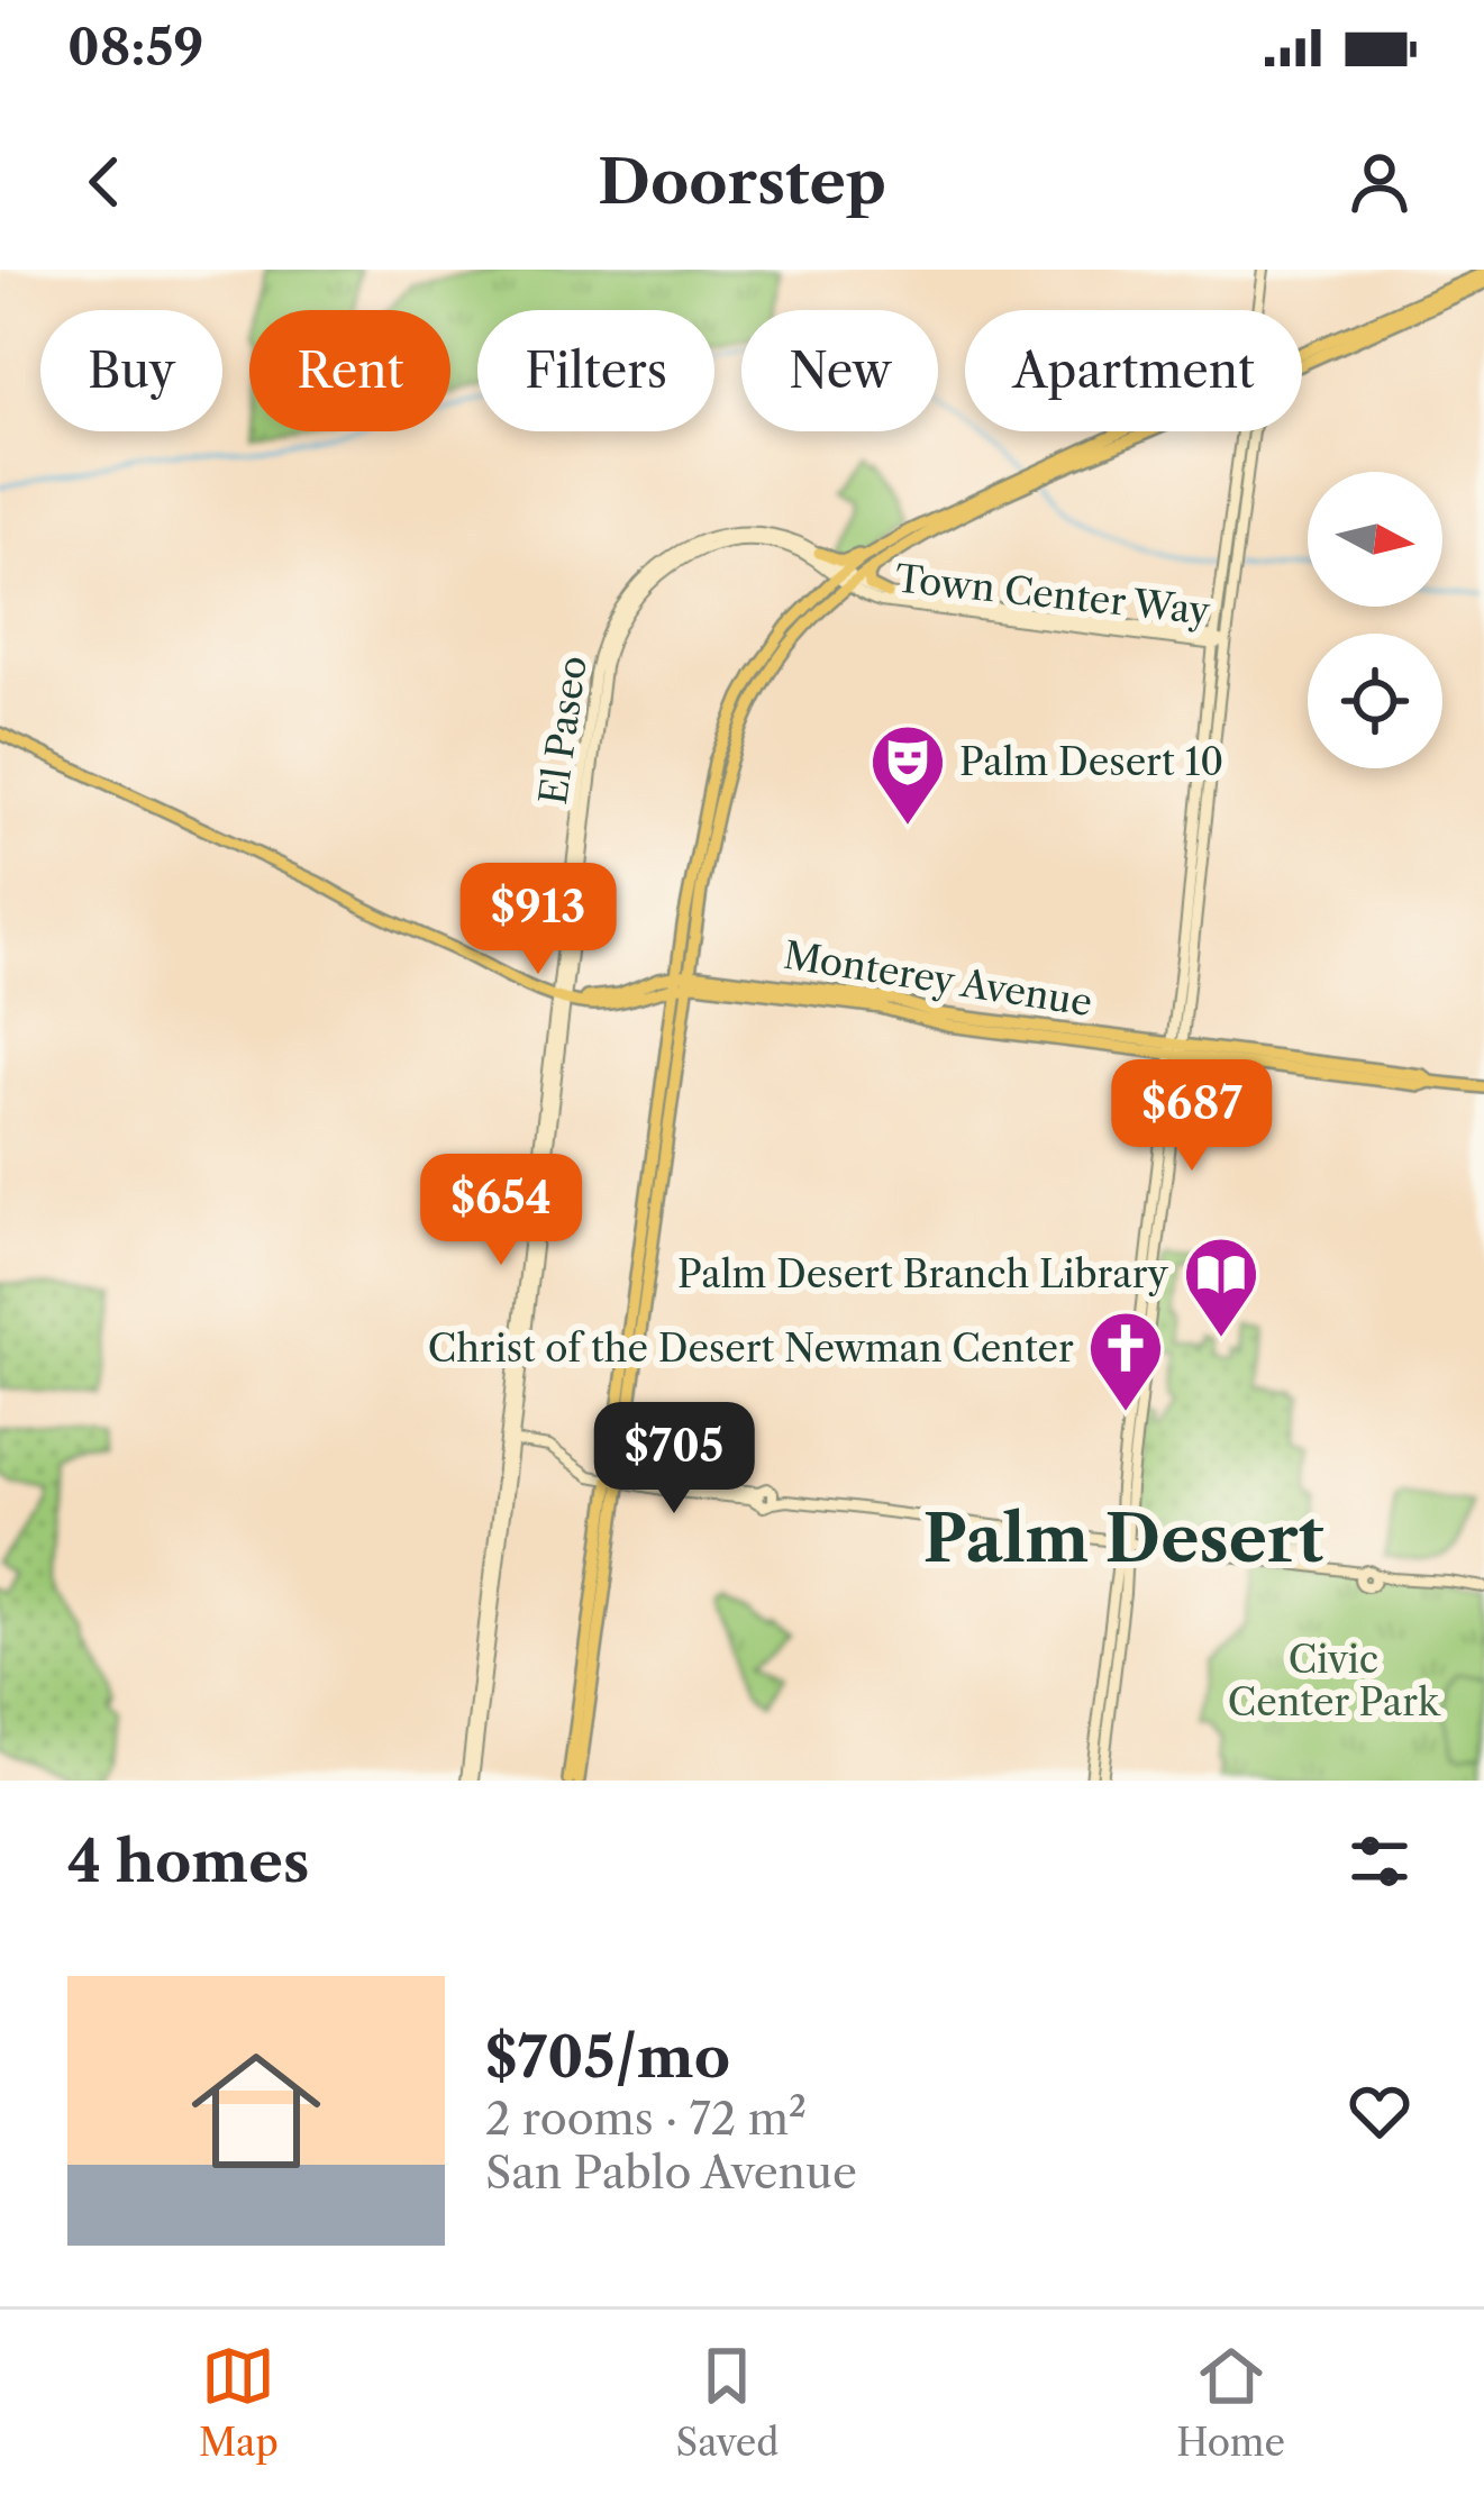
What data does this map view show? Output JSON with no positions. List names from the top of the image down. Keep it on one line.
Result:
{"streets":{"main road":["Monterey Avenue"],"street":["Town Center Way","El Paseo"]},"crossings":[["Town Center Way","El Paseo"]],"districts":["Palm Desert"],"parks":["Civic Center Park"],"places":{"theatre":["Palm Desert 10"],"library":["Palm Desert Branch Library"],"church":["Christ of the Desert Newman Center"]},"north":"right","page":{"status":"08:59","header":"Doorstep","chip":["Buy","Rent","Filters","New","Apartment"],"price":["$913","$687","$654","$705"],"heading":"4 homes","list":[{"name":"$705/mo","note":"2 rooms · 72 m² · San Pablo Avenue"}],"tabs":["Map","Saved","Home"]}}
